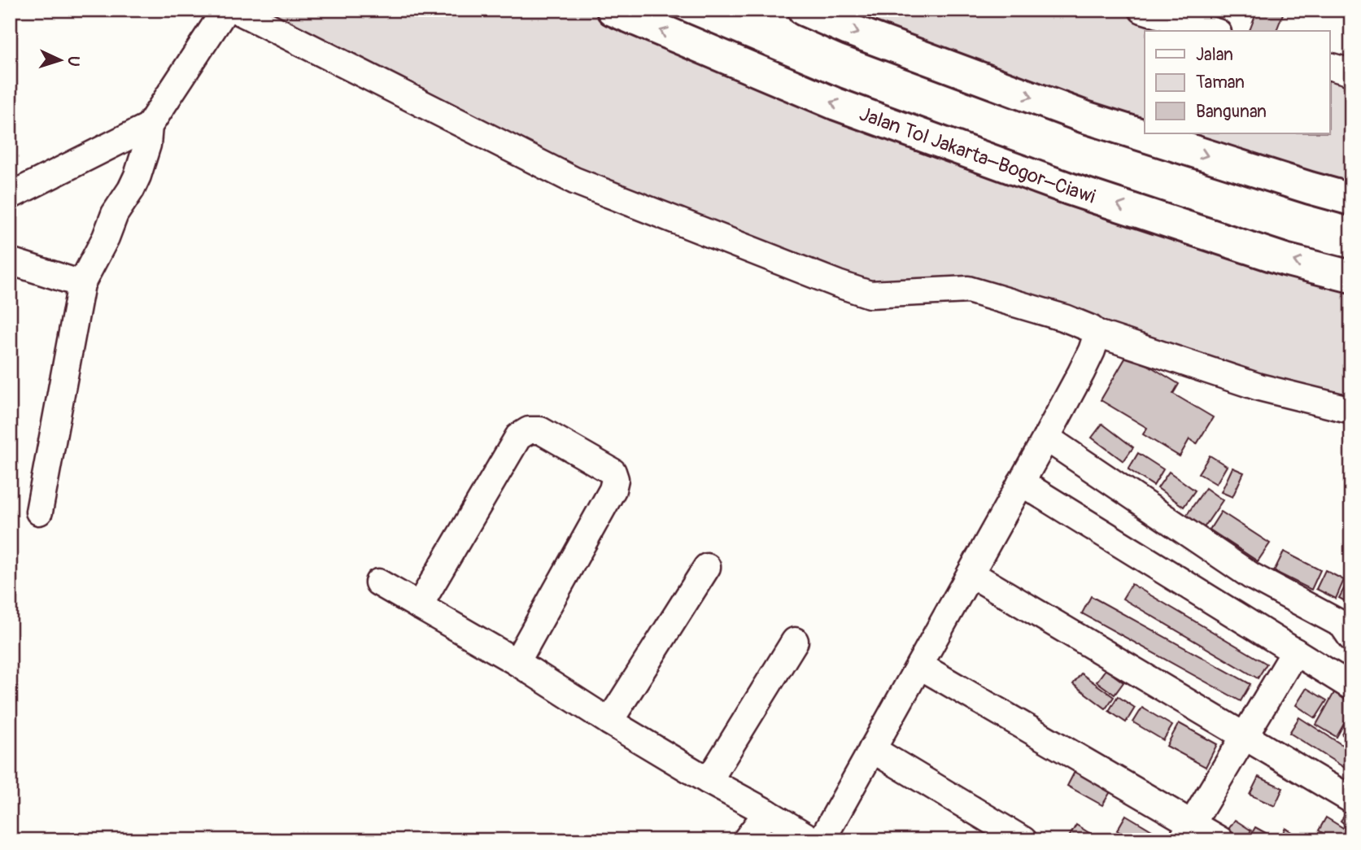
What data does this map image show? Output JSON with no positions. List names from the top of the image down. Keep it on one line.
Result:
{"streets":{"highway":["Jalan Tol Jakarta–Bogor–Ciawi"]},"legend":["Jalan","Taman","Bangunan"],"north":"right"}
